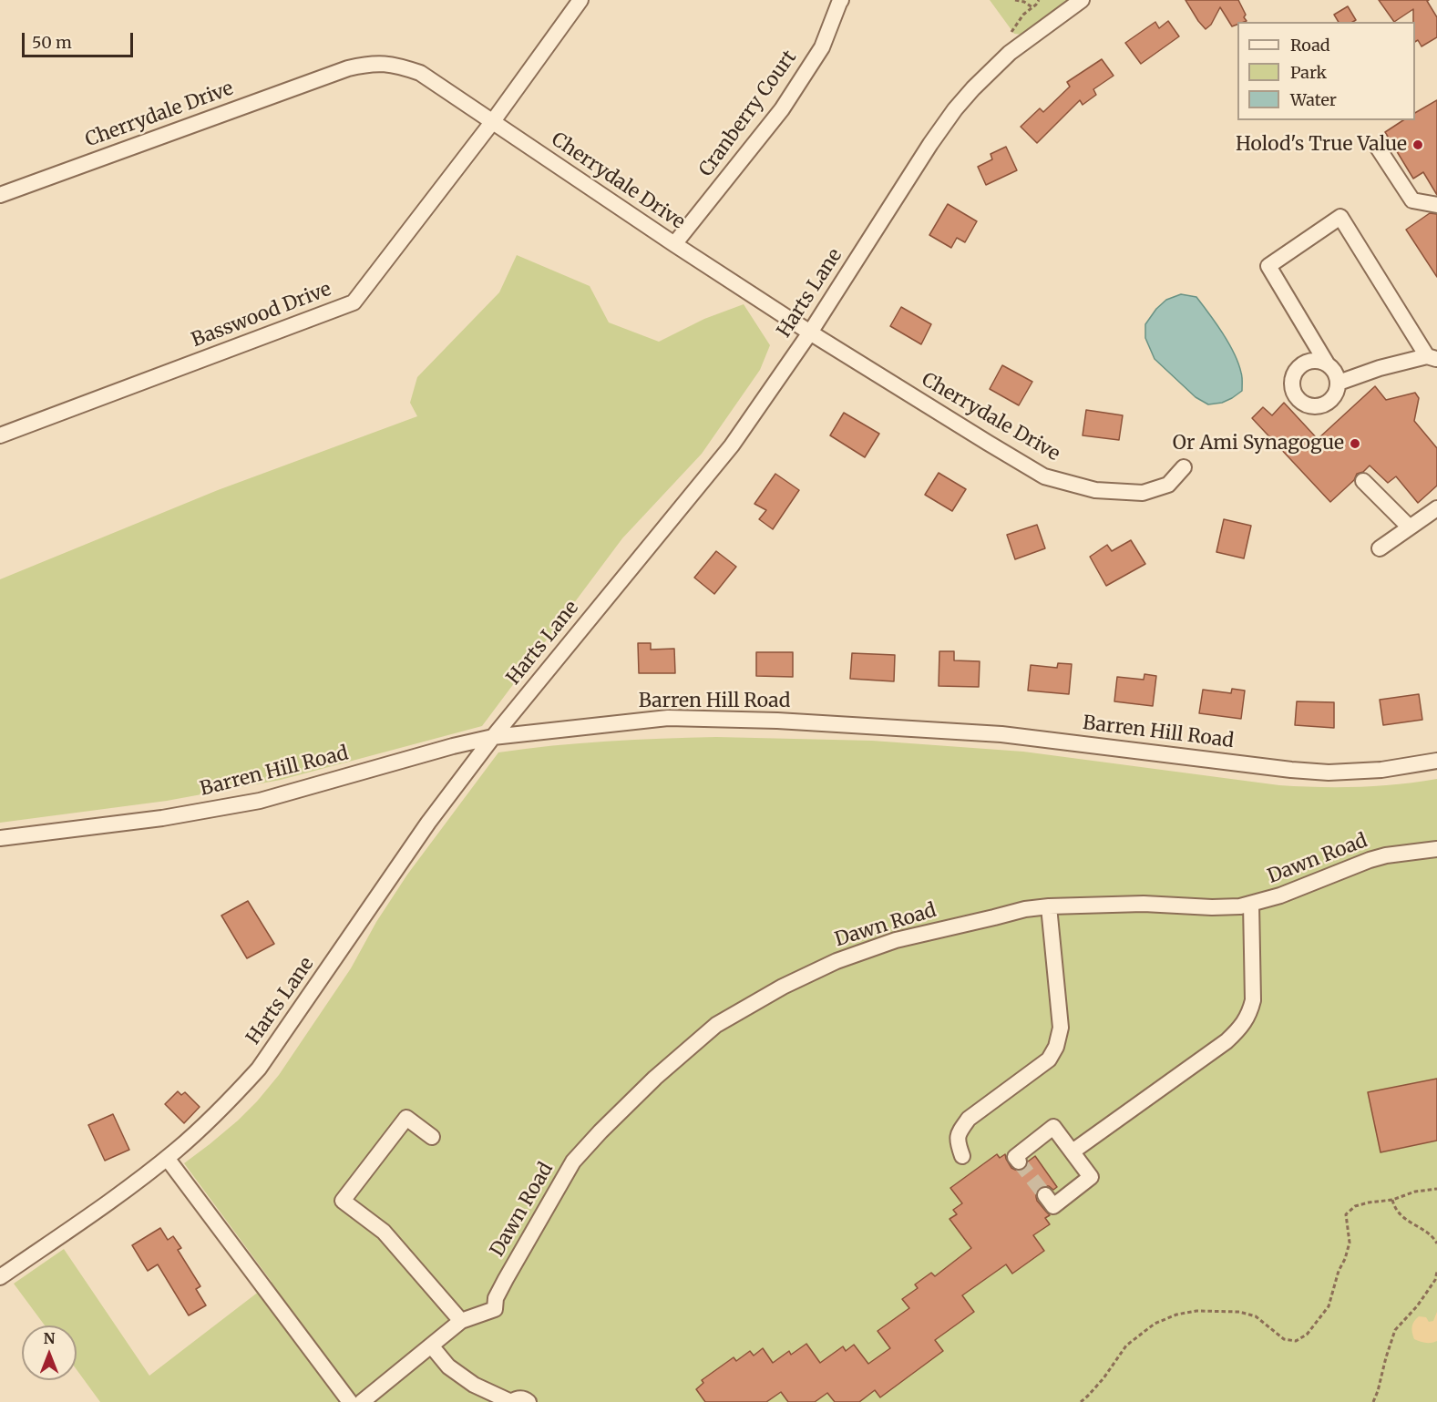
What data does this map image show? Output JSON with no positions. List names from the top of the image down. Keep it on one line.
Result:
{"streets":{"street":["Cranberry Court","Cherrydale Drive","Harts Lane","Basswood Drive","Barren Hill Road","Dawn Road"]},"crossings":[["Cranberry Court","Cherrydale Drive"],["Cherrydale Drive","Harts Lane"],["Cherrydale Drive","Basswood Drive"],["Harts Lane","Barren Hill Road"]],"places":["Holod's True Value","Or Ami Synagogue"],"legend":["Road","Park","Water"],"scale_bar":"50 m","north":"top"}
